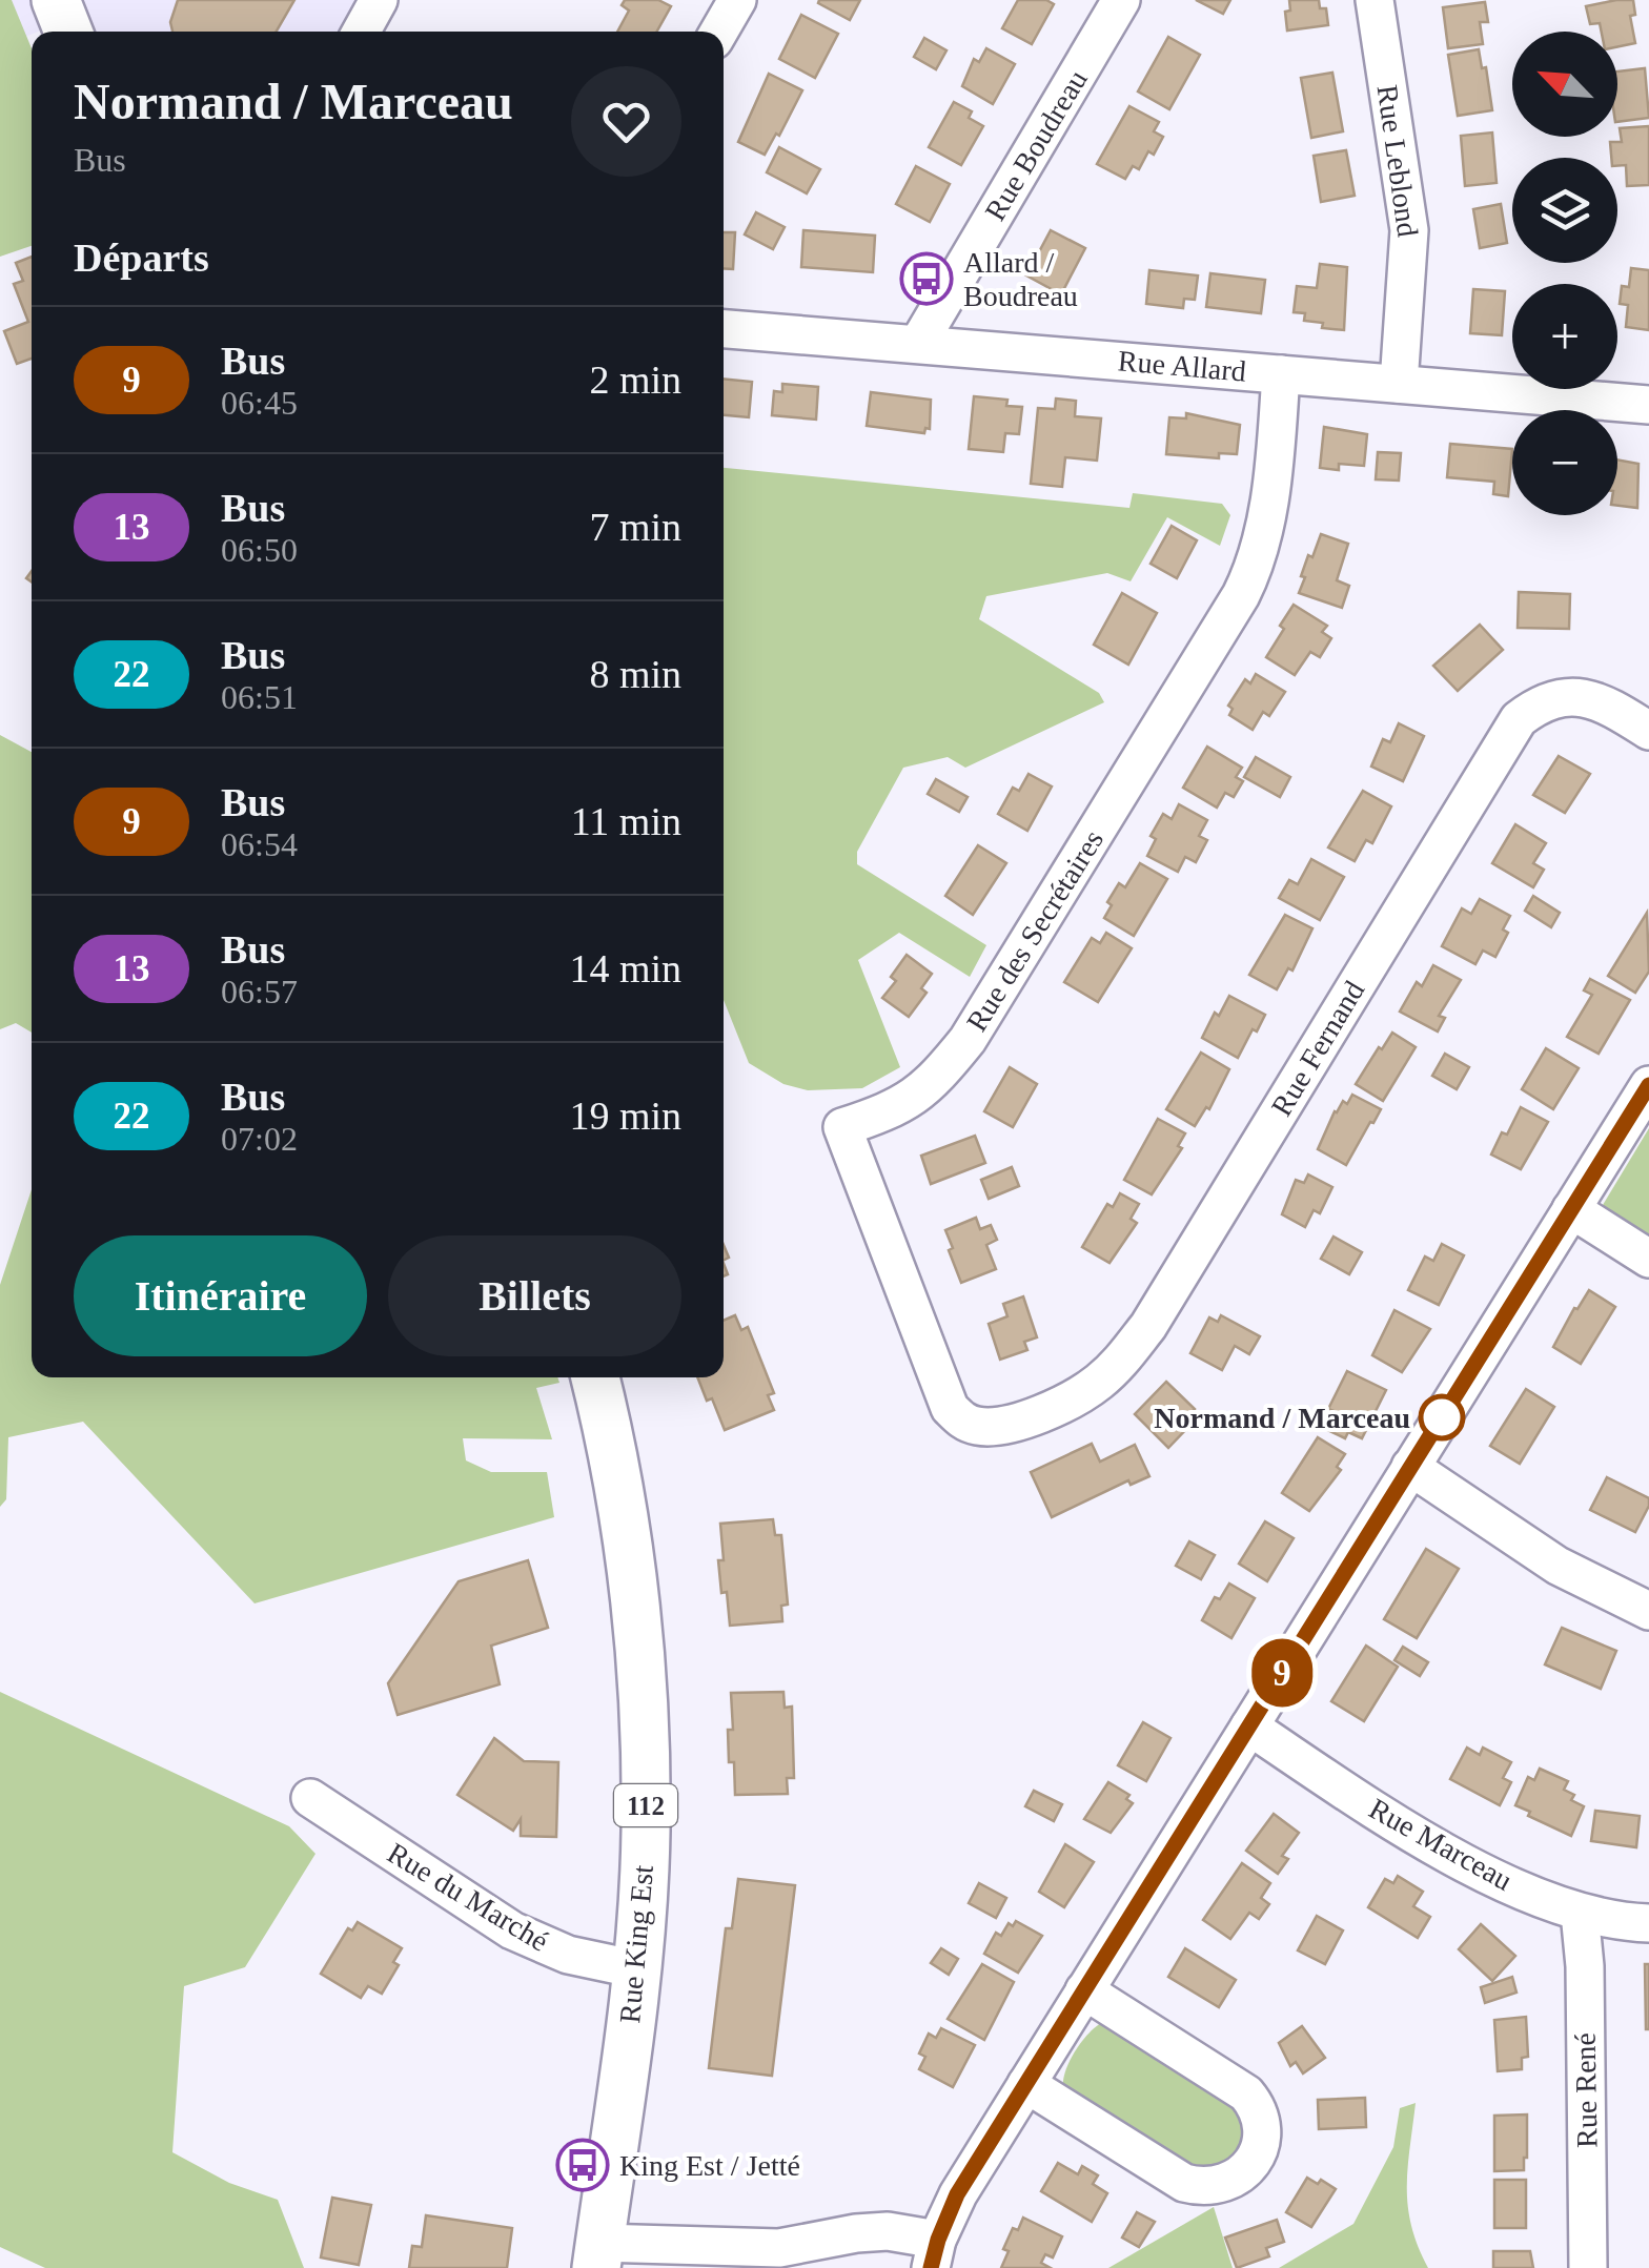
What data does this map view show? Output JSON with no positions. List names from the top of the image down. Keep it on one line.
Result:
{"streets":{"main road":["112","Rue King Est"],"street":["Rue Boudreau","Rue Leblond","Rue Allard","Rue des Secrétaires","Rue Fernand","Rue Marceau","Rue du Marché","Rue René"]},"crossings":[["Rue Boudreau","Rue Allard"],["Rue Leblond","Rue Allard"],["Rue Allard","Rue des Secrétaires"],["Rue des Secrétaires","Rue Fernand"],["Rue Marceau","Rue René"],["Rue du Marché","Rue King Est"]],"places":{"bus stop":["Allard / Boudreau","King Est / Jetté"],"other":["Normand / Marceau"]},"lines":["bus line 9"],"north":"top left","page":{"on_map":"9","map_buttons":["+","−"],"heading":[["Normand / Marceau","Bus"],"Départs"],"list":[{"mark":"9","name":"Bus","note":"06:45","value":"2 min"},{"mark":"13","name":"Bus","note":"06:50","value":"7 min"},{"mark":"22","name":"Bus","note":"06:51","value":"8 min"},{"mark":"9","name":"Bus","note":"06:54","value":"11 min"},{"mark":"13","name":"Bus","note":"06:57","value":"14 min"},{"mark":"22","name":"Bus","note":"07:02","value":"19 min"}],"buttons":["Itinéraire","Billets"]}}
